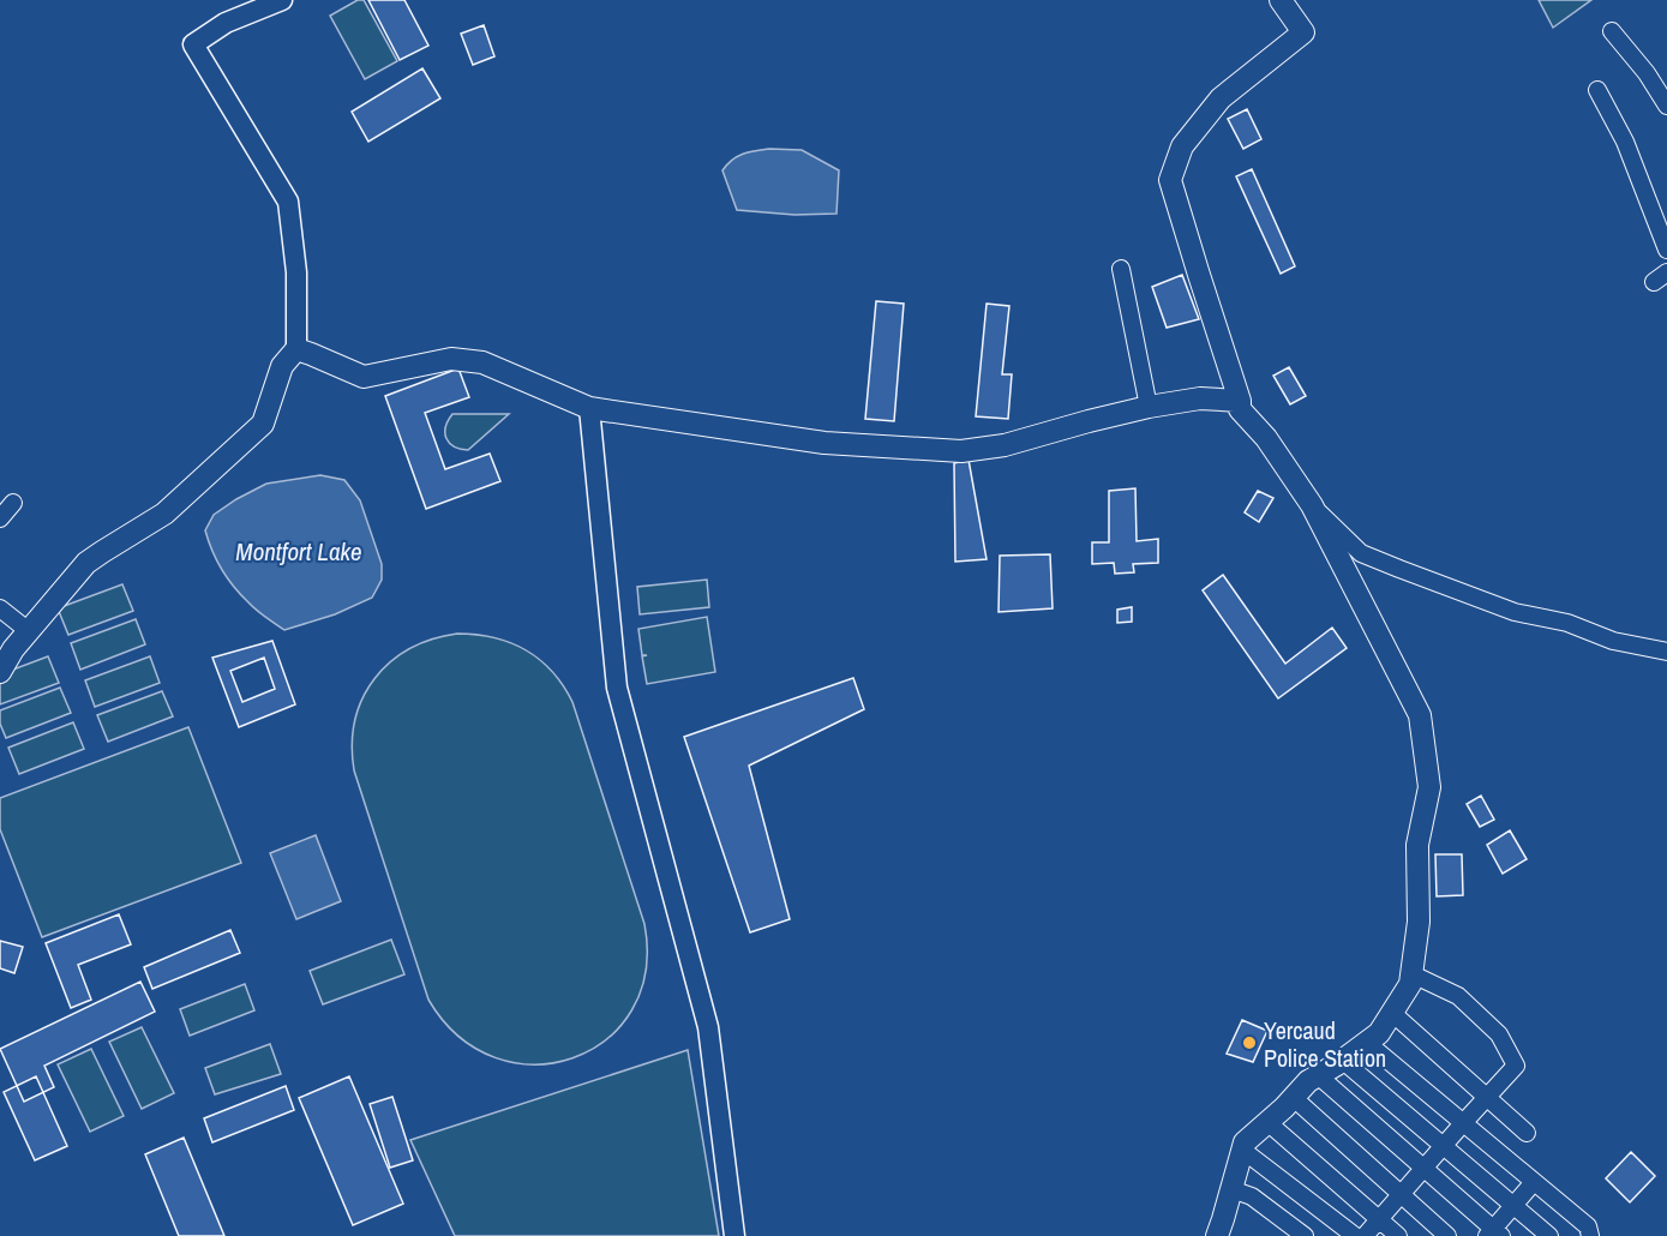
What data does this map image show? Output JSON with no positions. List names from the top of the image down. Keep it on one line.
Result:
{"water":["Montfort Lake"],"places":["Yercaud Police Station"]}
